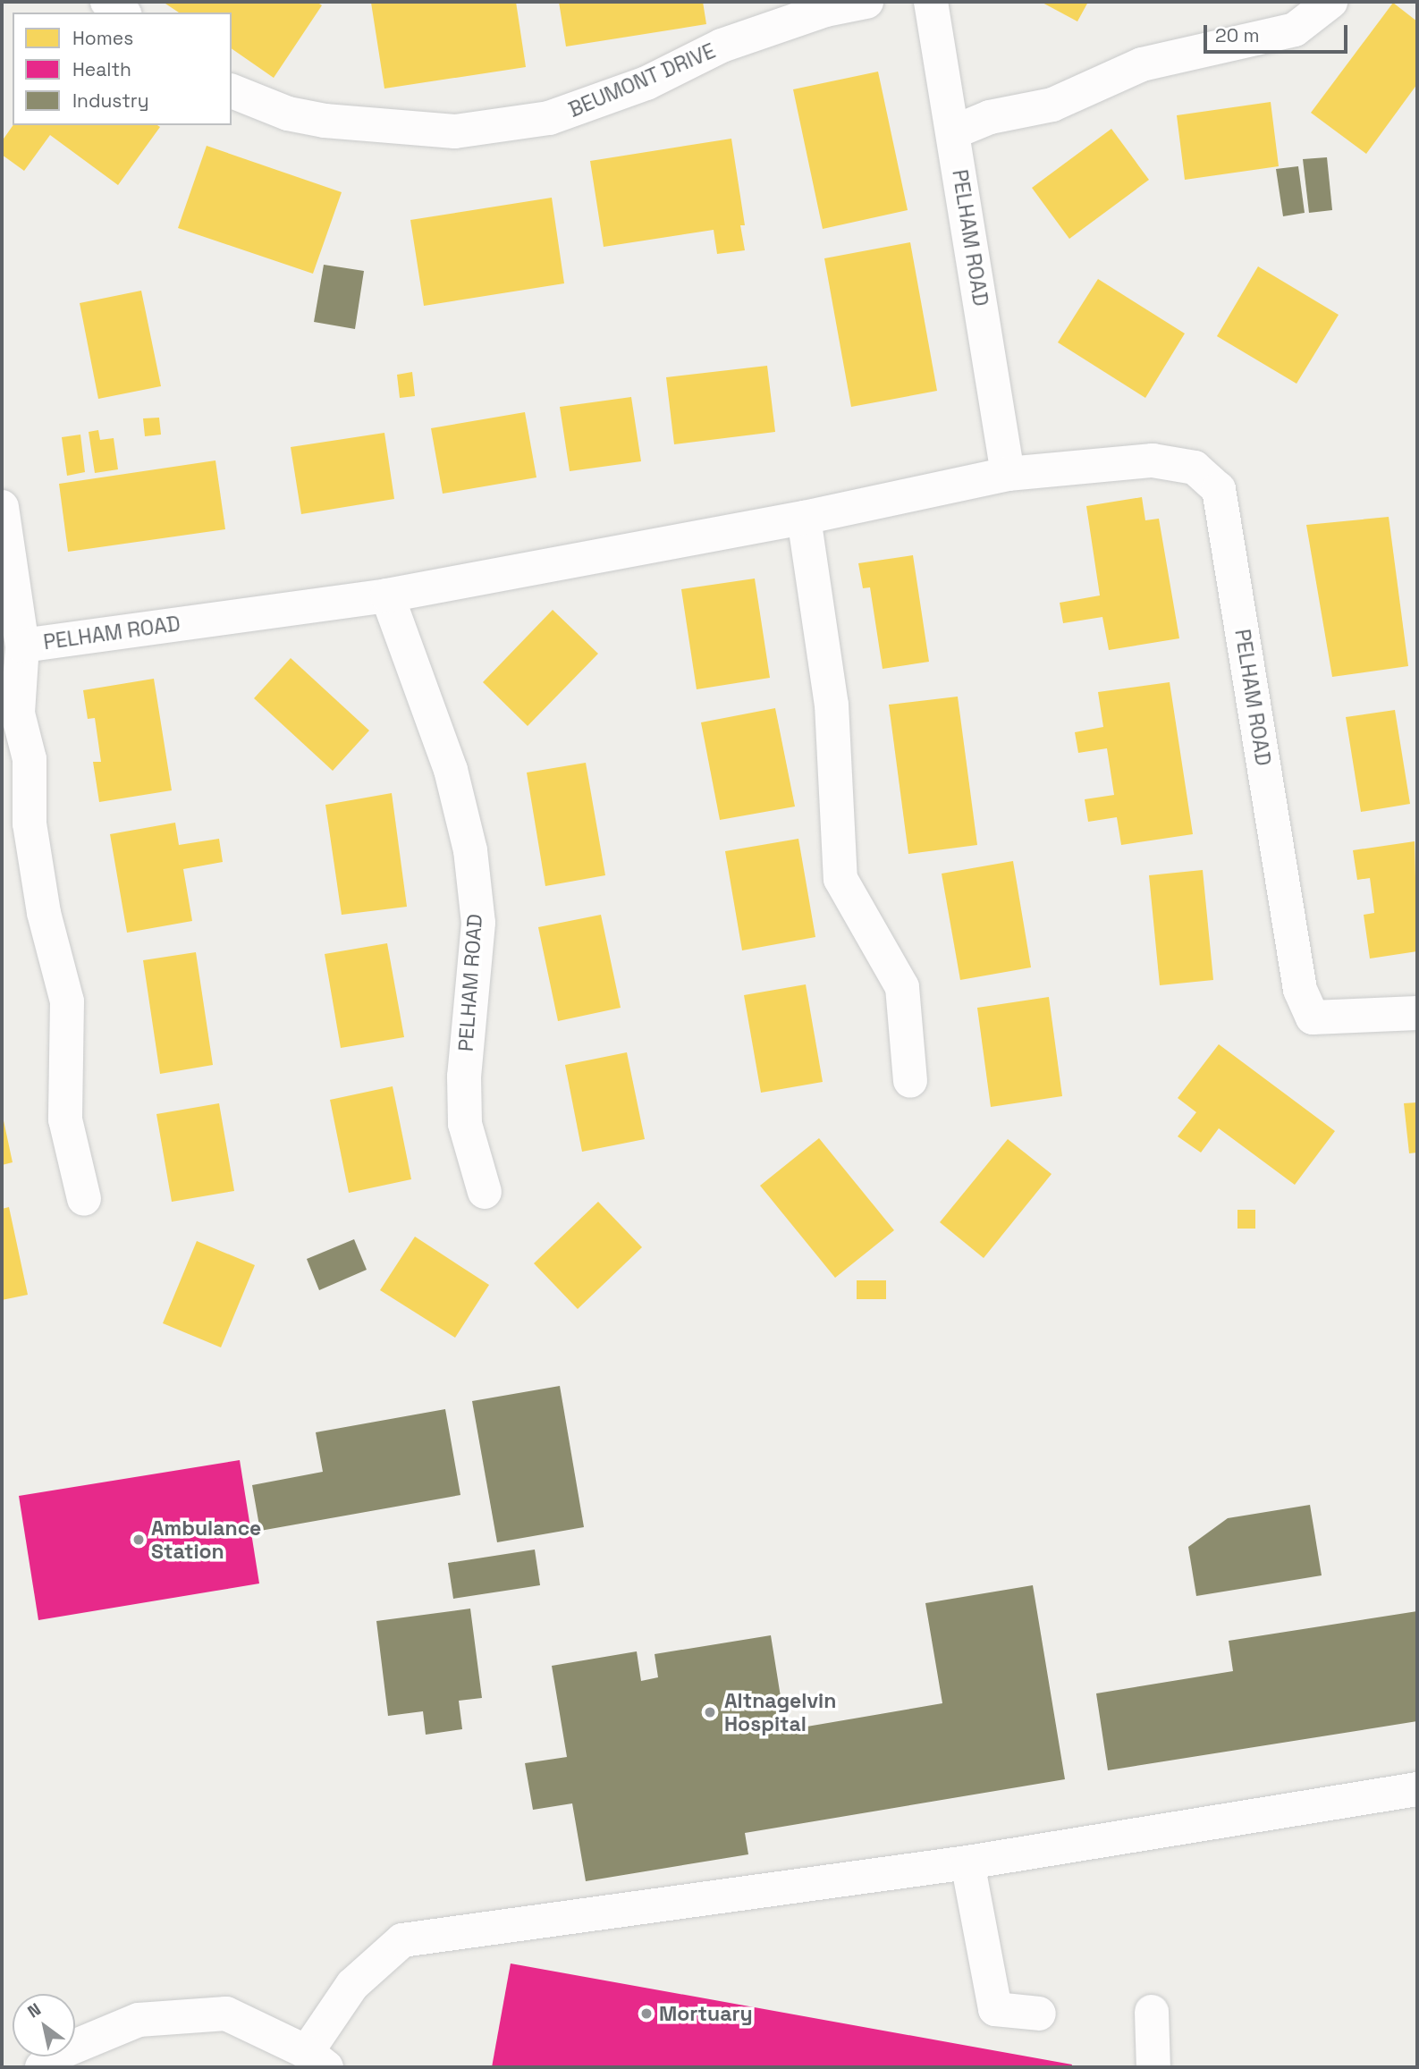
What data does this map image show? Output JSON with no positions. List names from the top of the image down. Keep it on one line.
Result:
{"streets":{"street":["BEUMONT DRIVE","PELHAM ROAD"]},"places":["Ambulance Station","Altnagelvin Hospital","Mortuary"],"legend":["Homes","Health","Industry"],"scale_bar":"20 m","north":"top left"}
